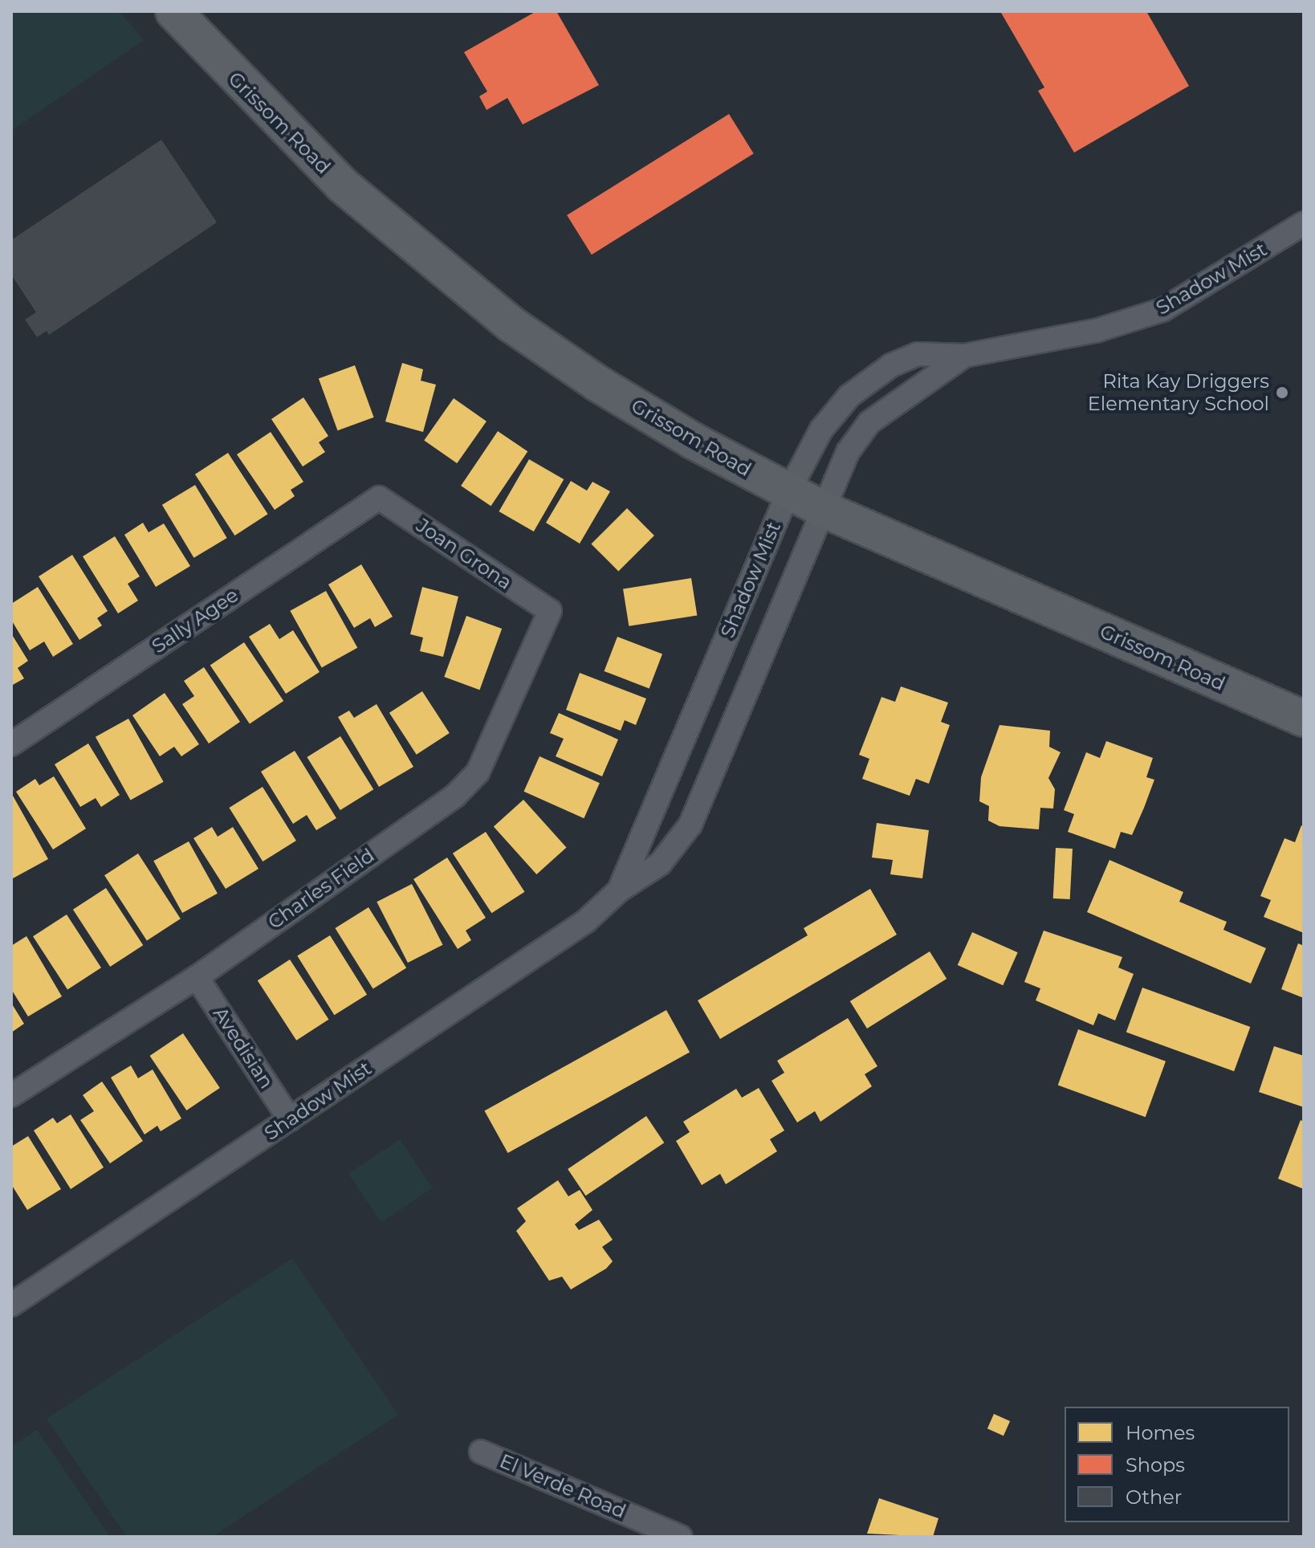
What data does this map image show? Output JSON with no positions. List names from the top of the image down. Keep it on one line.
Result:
{"streets":{"main road":["Grissom Road"],"street":["Shadow Mist","Joan Grona","Sally Agee","Charles Field","Avedisian","El Verde Road"]},"crossings":[["Grissom Road","Shadow Mist"],["Shadow Mist","Avedisian"],["Joan Grona","Sally Agee"],["Joan Grona","Charles Field"],["Charles Field","Avedisian"]],"places":["Rita Kay Driggers Elementary School"],"legend":["Homes","Shops","Other"]}
